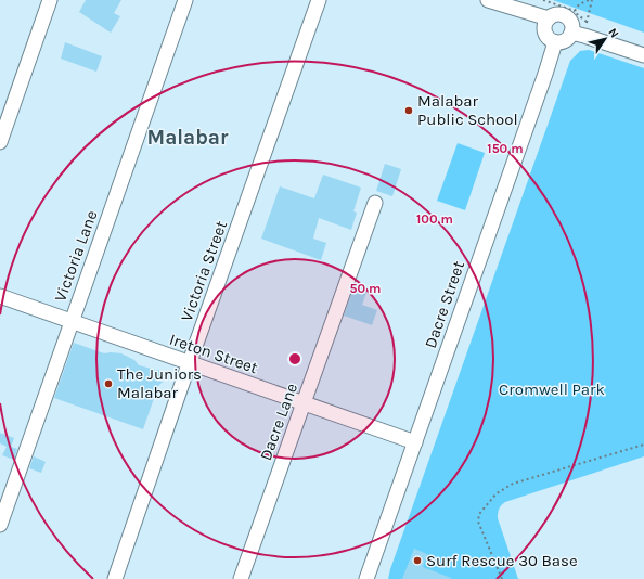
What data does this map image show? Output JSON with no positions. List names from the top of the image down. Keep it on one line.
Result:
{"streets":{"street":["Victoria Lane","Victoria Street","Dacre Street","Ireton Street","Dacre Lane"]},"crossings":[["Victoria Lane","Ireton Street"],["Victoria Street","Ireton Street"],["Dacre Street","Ireton Street"],["Ireton Street","Dacre Lane"]],"districts":["Malabar"],"parks":["Cromwell Park"],"places":["Malabar Public School","The Juniors Malabar","Surf Rescue 30 Base"],"north":"top right","rings":["150 m","100 m","50 m"]}
